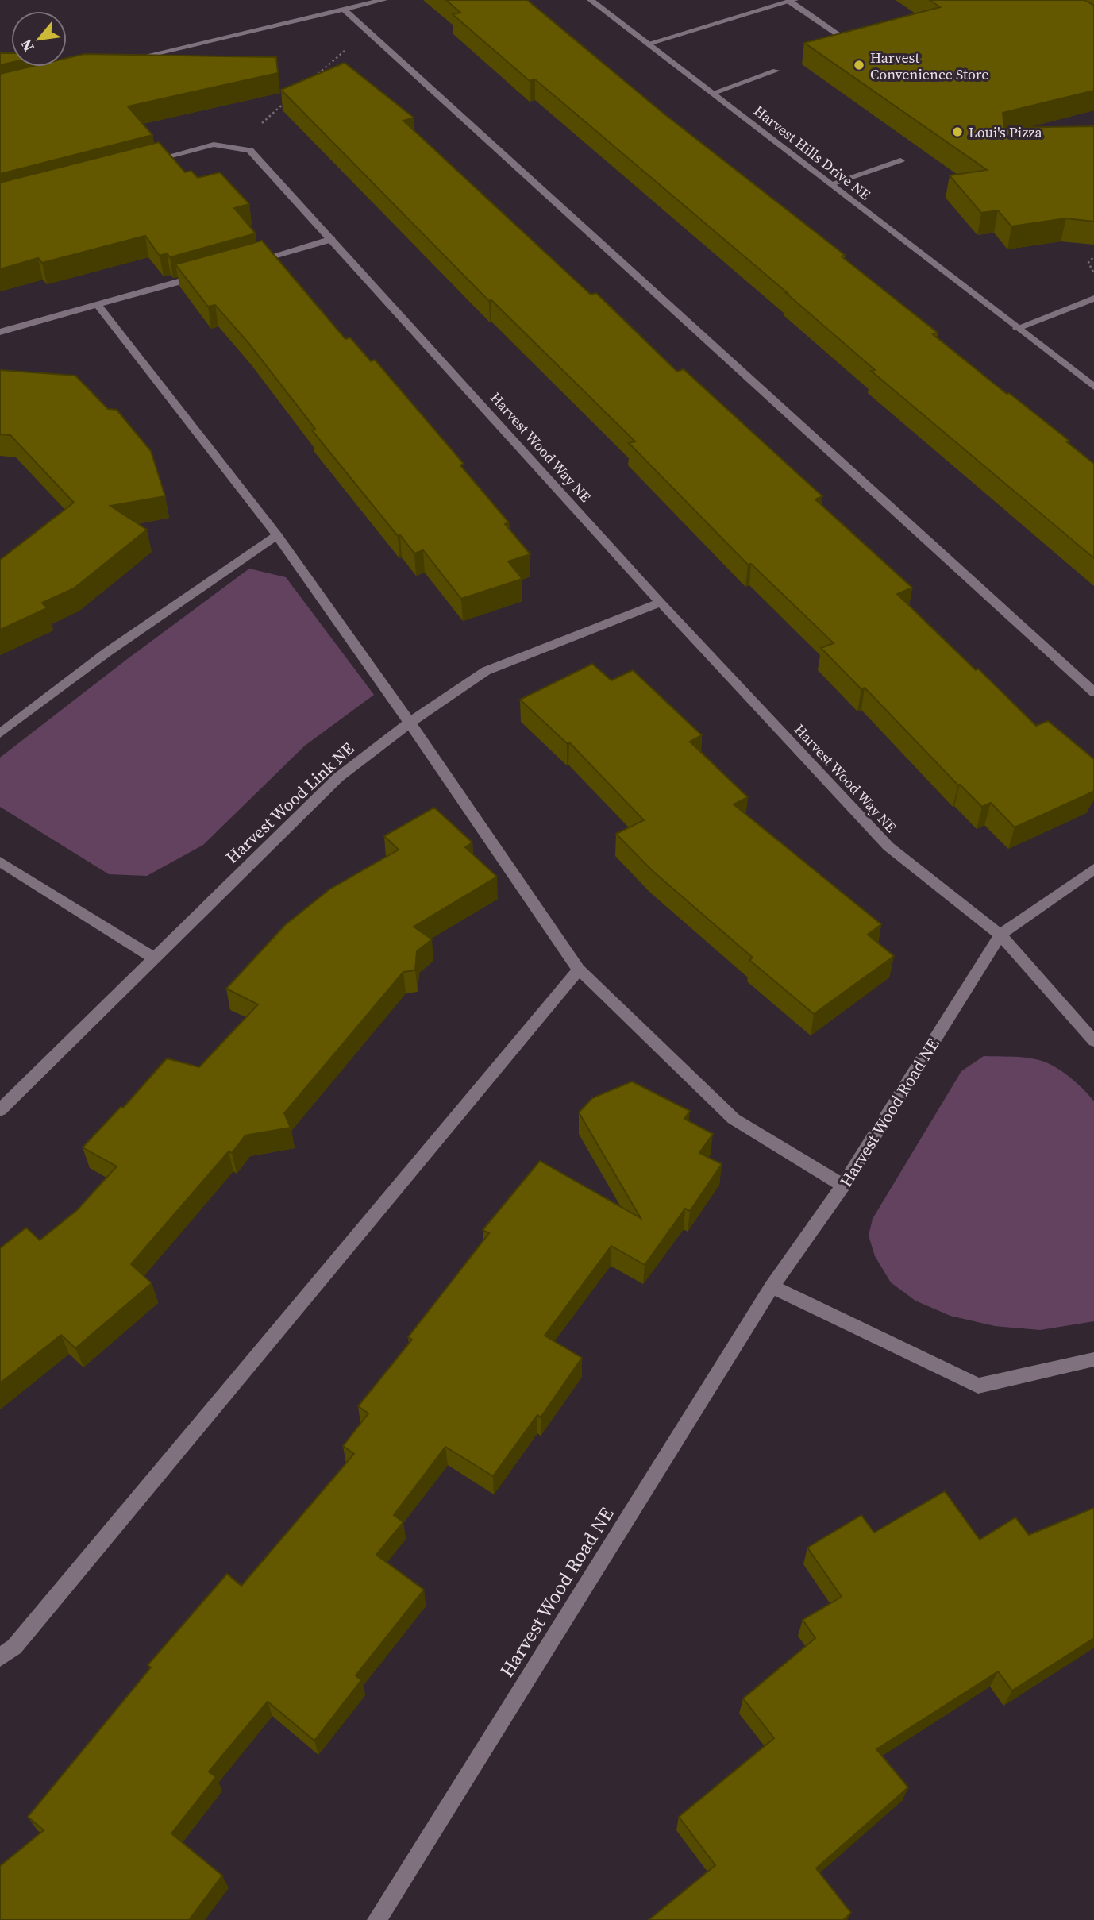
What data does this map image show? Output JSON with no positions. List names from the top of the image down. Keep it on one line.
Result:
{"streets":{"street":["Harvest Hills Drive NE","Harvest Wood Way NE","Harvest Wood Link NE","Harvest Wood Road NE"]},"crossings":[["Harvest Wood Way NE","Harvest Wood Link NE"],["Harvest Wood Way NE","Harvest Wood Road NE"]],"places":["Harvest Convenience Store","Loui's Pizza"],"north":"bottom left"}
